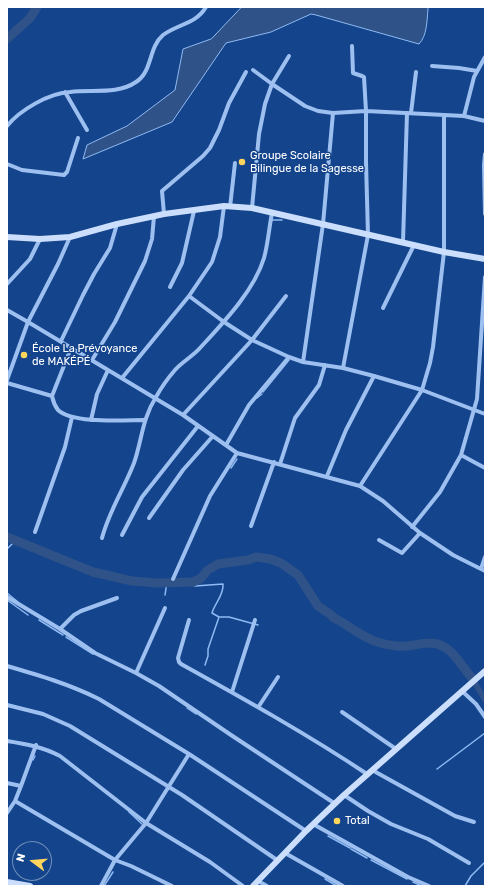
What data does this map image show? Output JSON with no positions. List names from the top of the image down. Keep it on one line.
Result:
{"places":["Groupe Scolaire Bilingue de la Sagesse","École La Prévoyance de MAKÉPÉ","Total"],"north":"left"}
